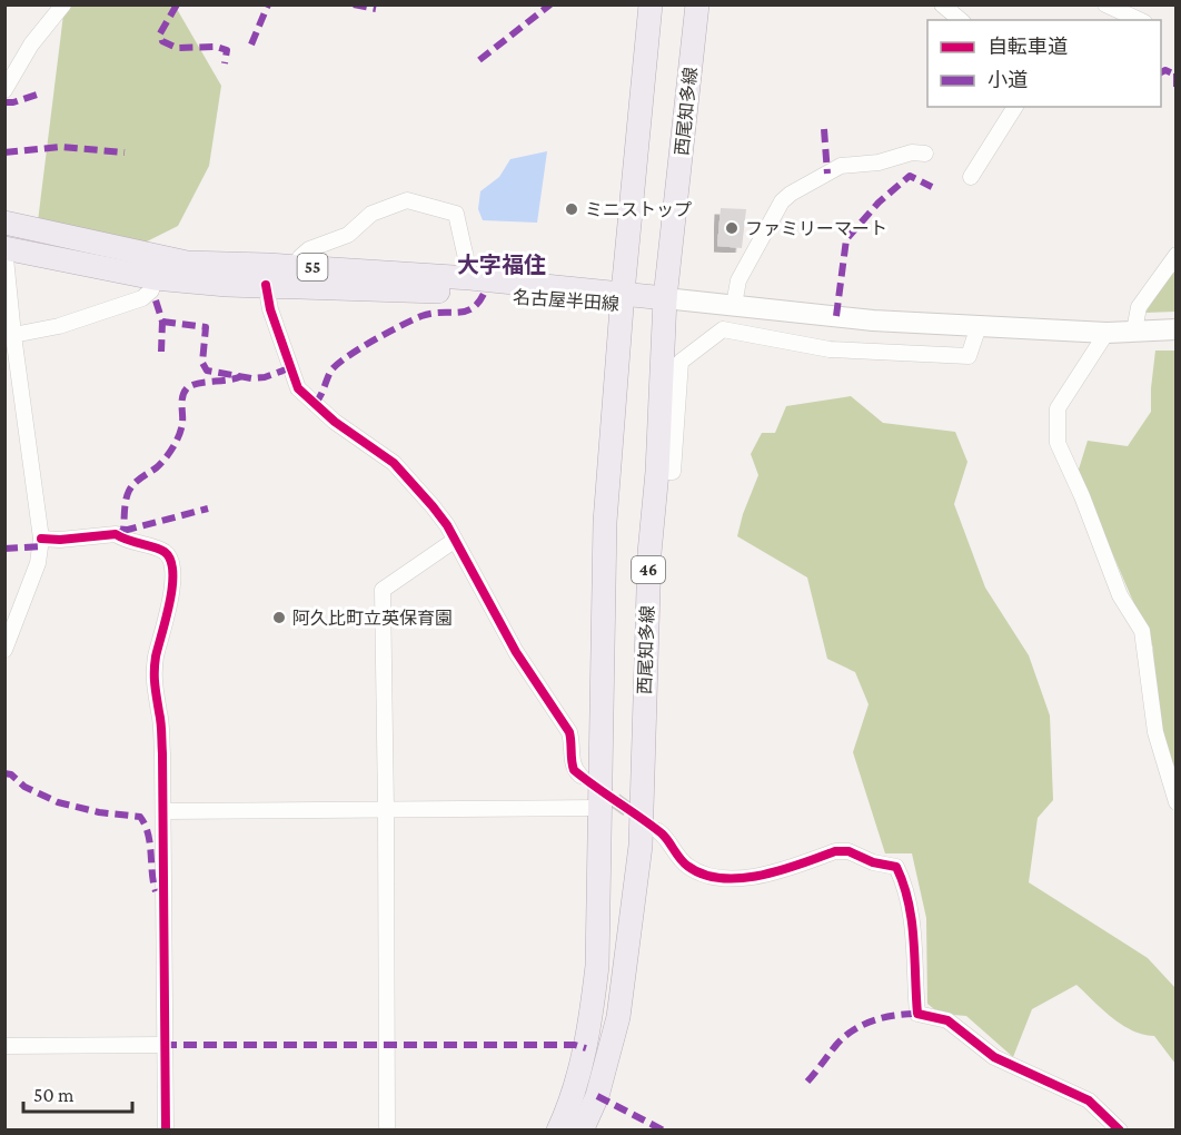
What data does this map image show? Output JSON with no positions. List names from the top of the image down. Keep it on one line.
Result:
{"streets":{"main road":["西尾知多線","55","名古屋半田線","46"]},"crossings":[["西尾知多線","名古屋半田線"]],"districts":["大字福住"],"places":["ミニストップ","ファミリーマート","阿久比町立英保育園"],"legend":["自転車道","小道"],"scale_bar":"50 m"}
